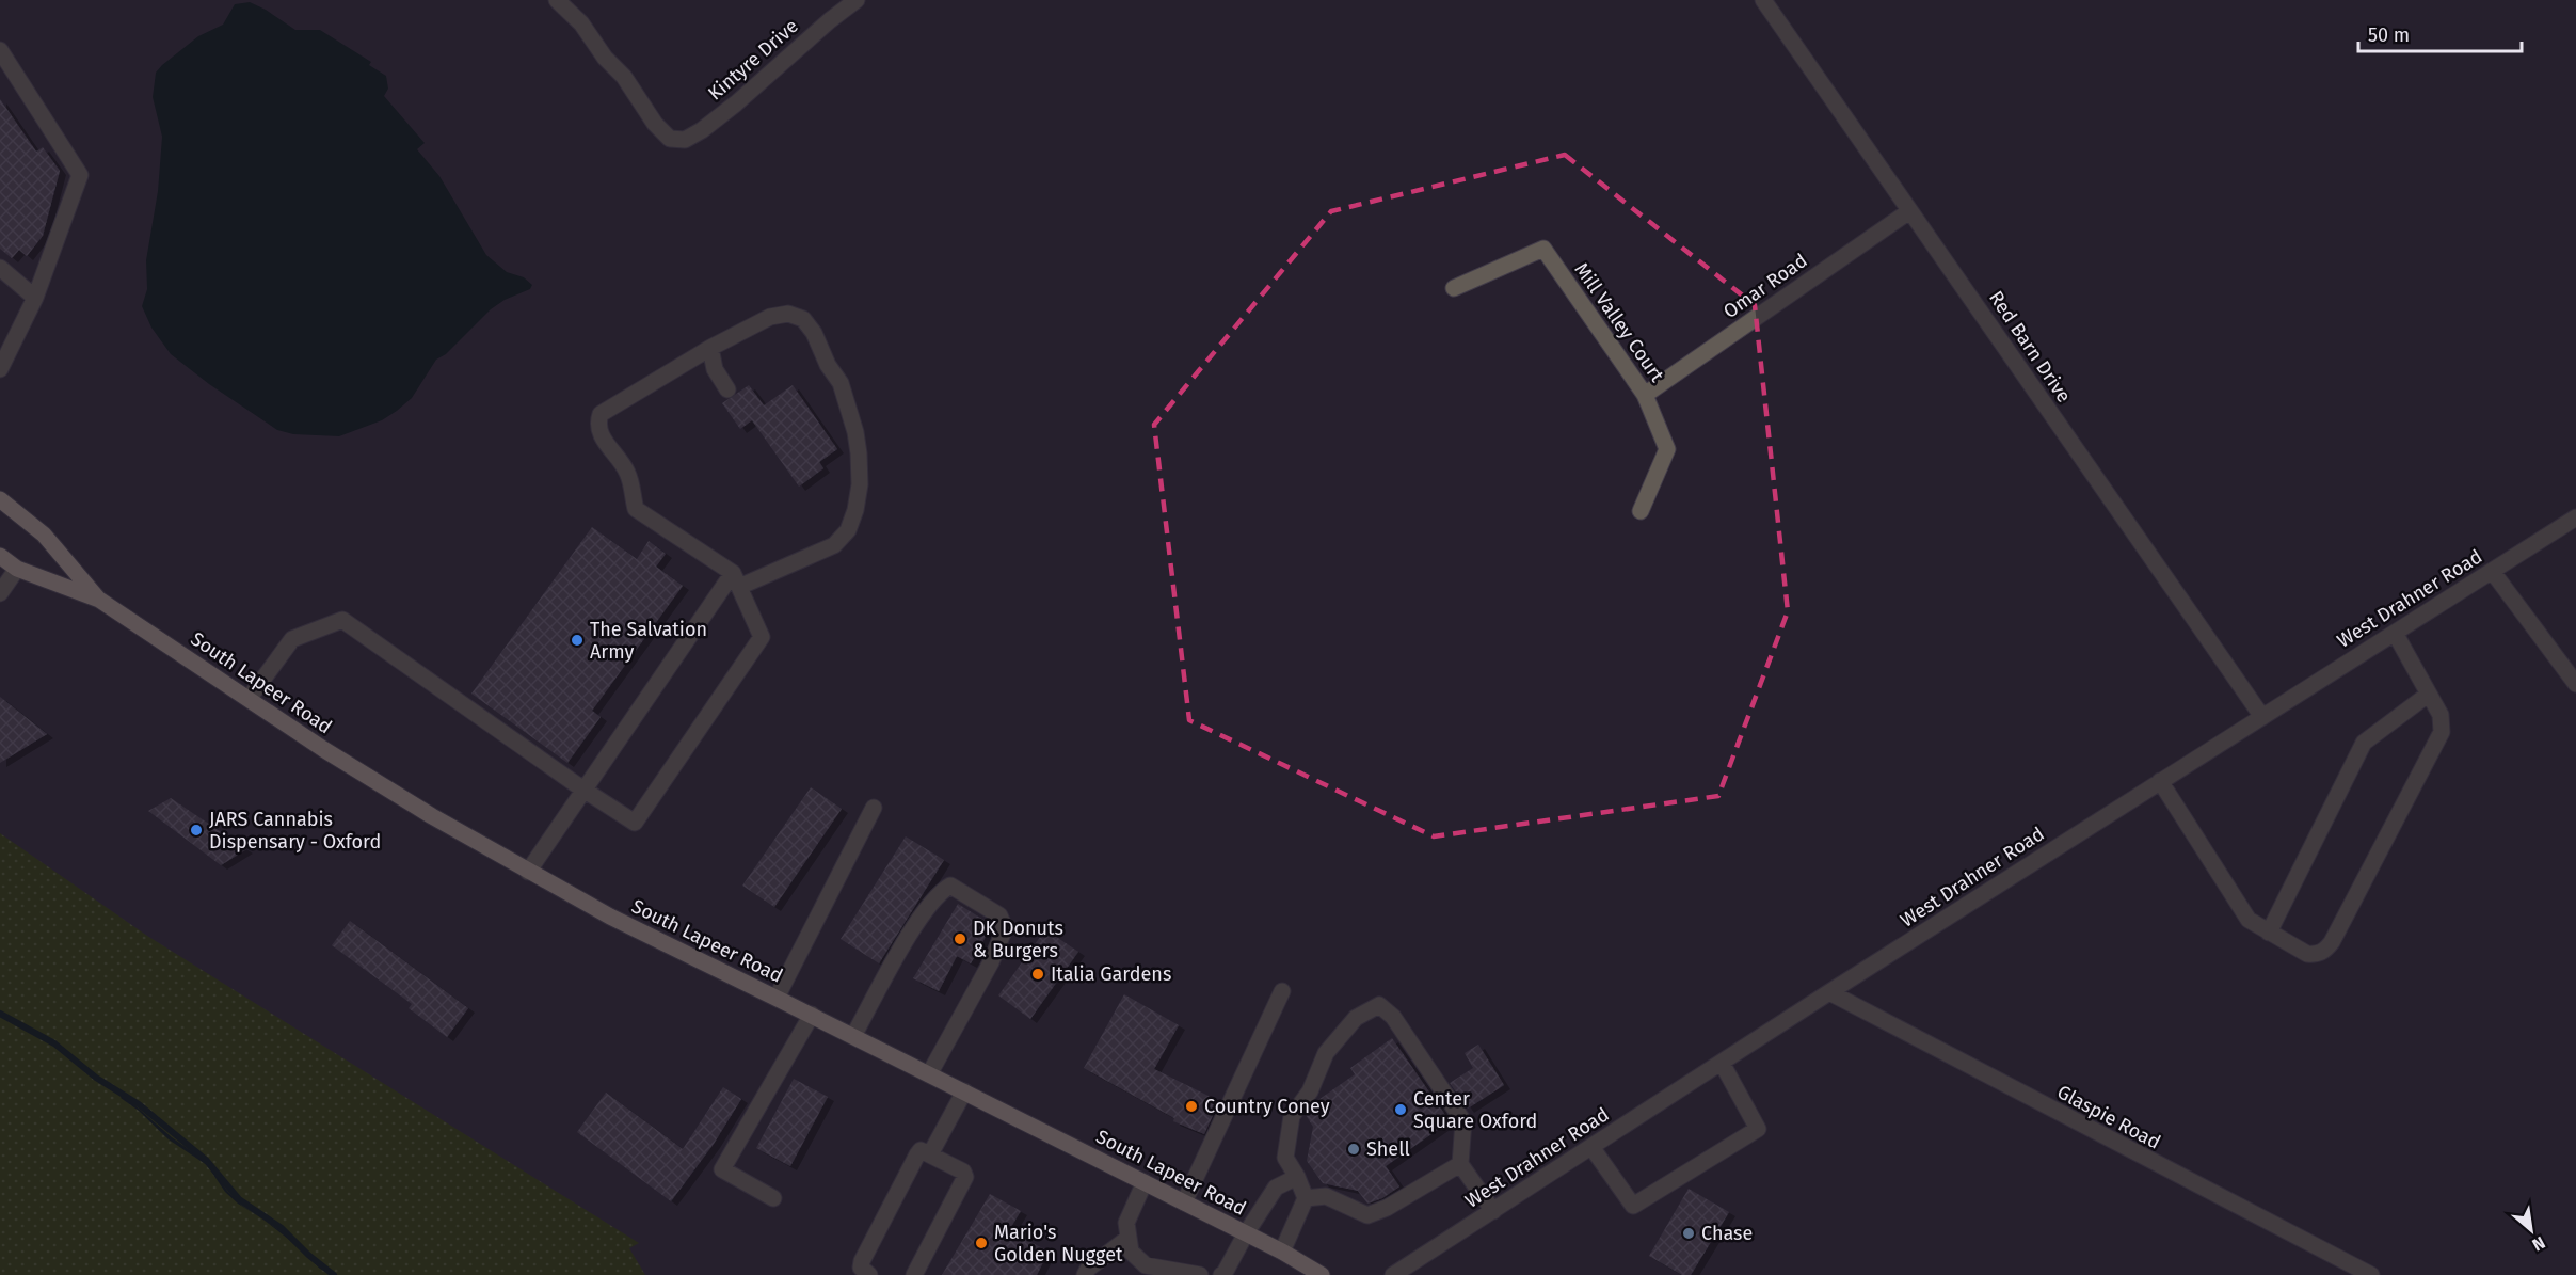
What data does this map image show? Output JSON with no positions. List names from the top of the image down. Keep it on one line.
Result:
{"streets":{"main road":["South Lapeer Road"],"street":["Kintyre Drive","Omar Road","Mill Valley Court","Red Barn Drive","West Drahner Road","Glaspie Road"]},"crossings":[["Omar Road","Mill Valley Court"],["Omar Road","Red Barn Drive"],["Red Barn Drive","West Drahner Road"],["West Drahner Road","Glaspie Road"]],"places":["The Salvation Army","JARS Cannabis Dispensary - Oxford","DK Donuts & Burgers","Italia Gardens","Country Coney","Center Square Oxford","Shell","Chase","Mario's Golden Nugget"],"scale_bar":"50 m","north":"bottom right"}
